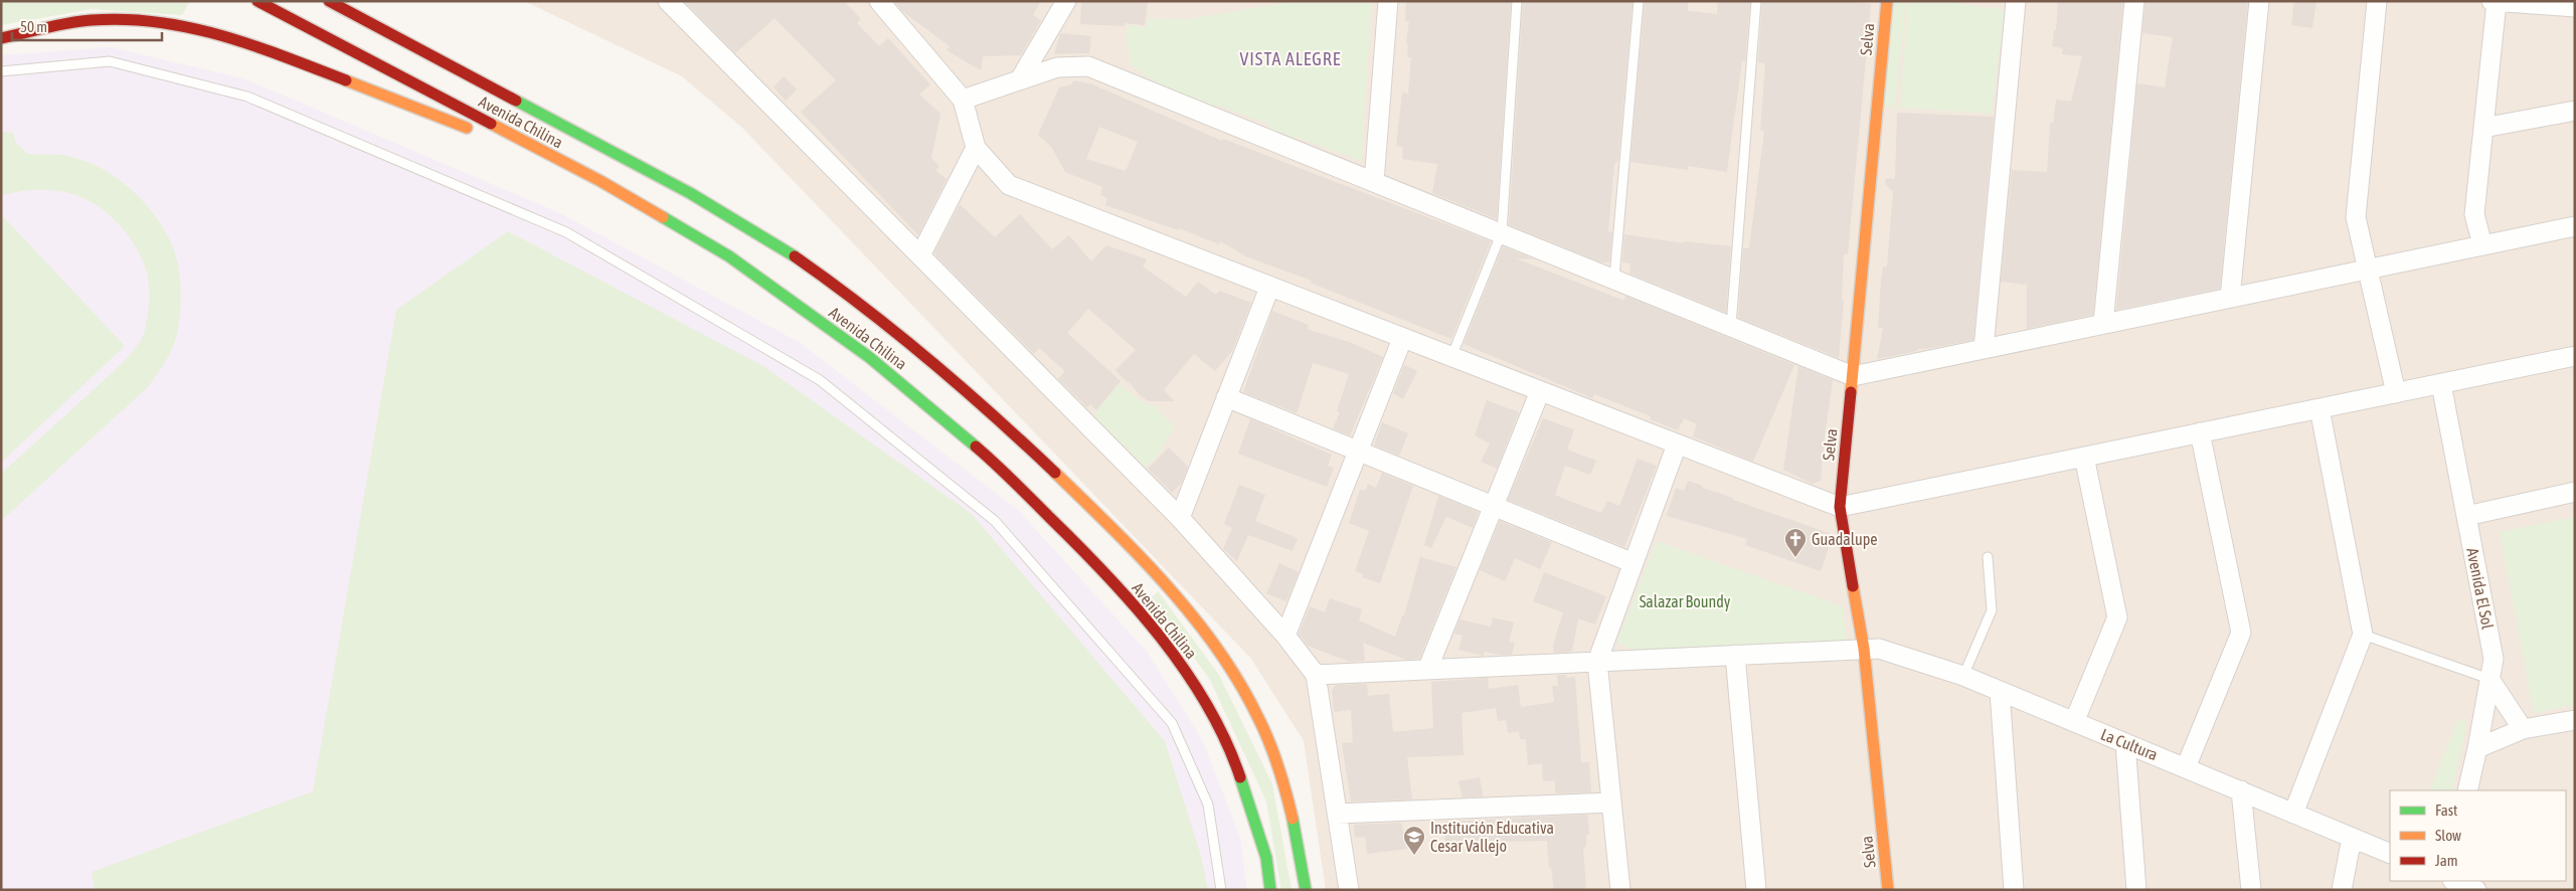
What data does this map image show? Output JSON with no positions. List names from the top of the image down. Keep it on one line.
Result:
{"streets":{"main road":["Selva","Avenida Chilina"],"street":["Avenida El Sol","La Cultura"]},"crossings":[["Selva","La Cultura"]],"districts":["VISTA ALEGRE"],"parks":["Salazar Boundy"],"places":{"church":["Guadalupe"],"school or university":["Institución Educativa Cesar Vallejo"]},"legend":["Fast","Slow","Jam"],"scale_bar":"50 m"}
